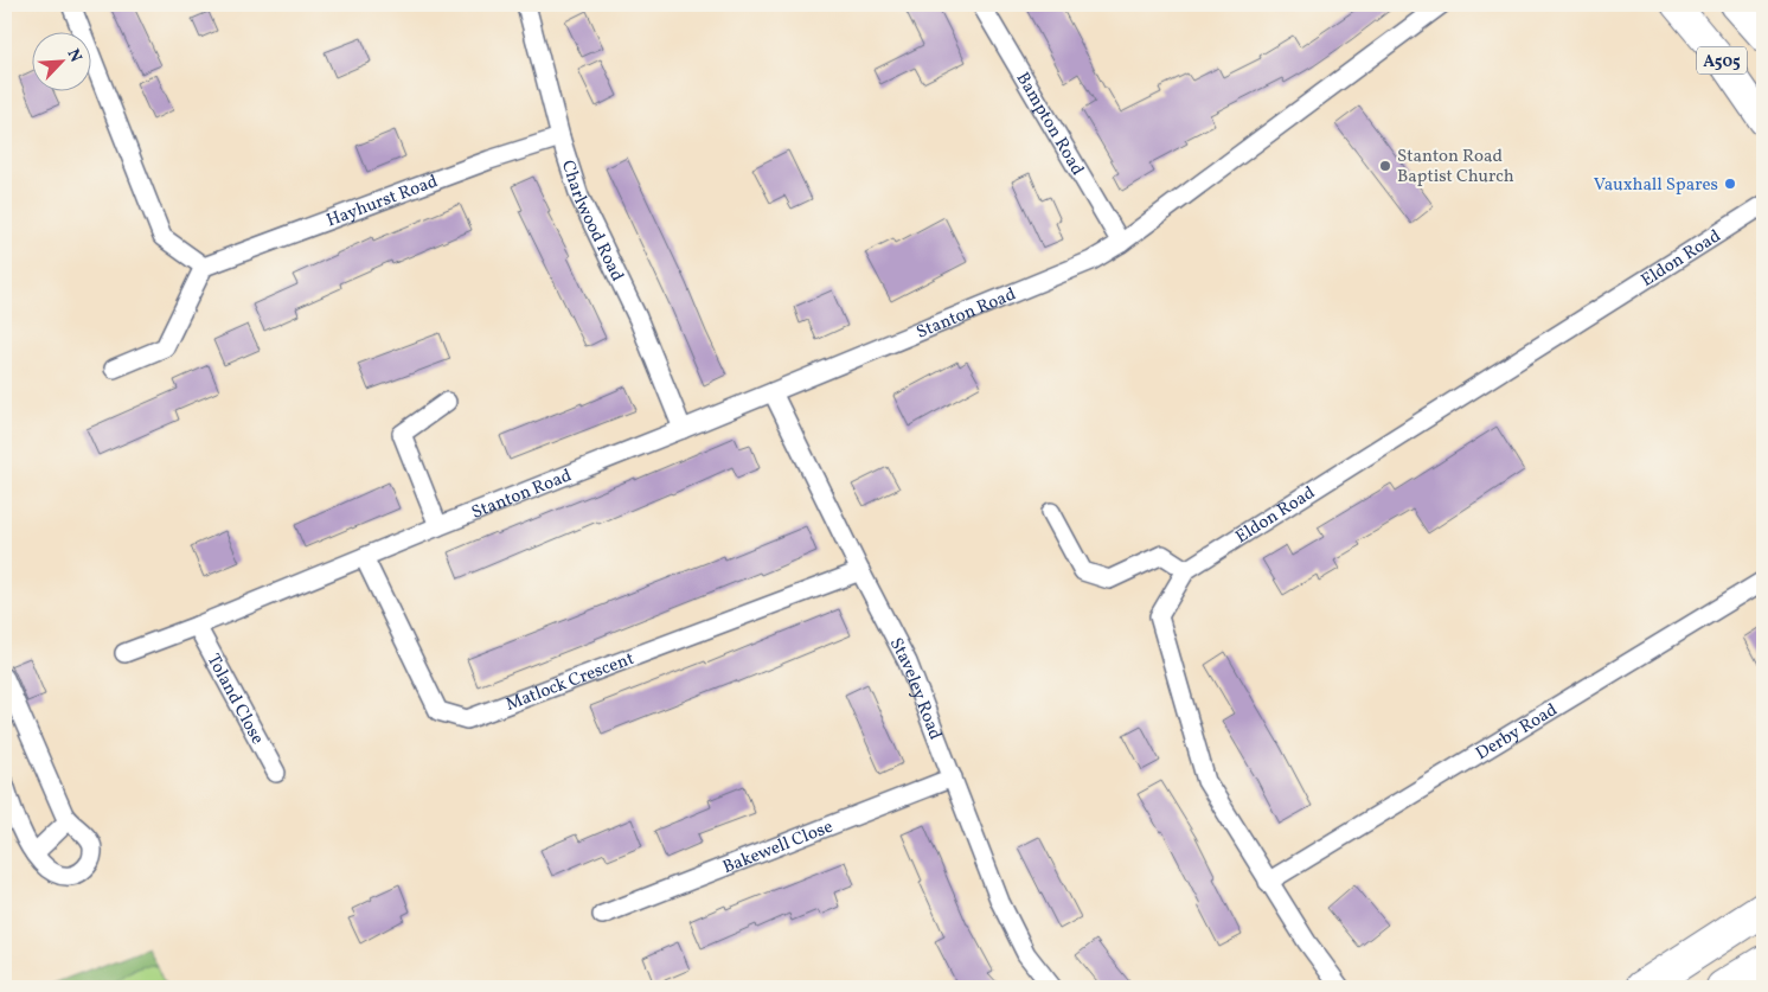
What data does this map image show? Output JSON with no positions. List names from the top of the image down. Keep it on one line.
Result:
{"streets":{"main road":["A505"],"street":["Bampton Road","Hayhurst Road","Charlwood Road","Eldon Road","Stanton Road","Matlock Crescent","Staveley Road","Toland Close","Derby Road","Bakewell Close"]},"crossings":[["Bampton Road","Stanton Road"],["Hayhurst Road","Charlwood Road"],["Charlwood Road","Stanton Road"],["Eldon Road","Derby Road"],["Stanton Road","Matlock Crescent"],["Stanton Road","Staveley Road"],["Stanton Road","Toland Close"],["Matlock Crescent","Staveley Road"],["Staveley Road","Bakewell Close"]],"places":["Stanton Road Baptist Church","Vauxhall Spares"],"north":"top right"}
